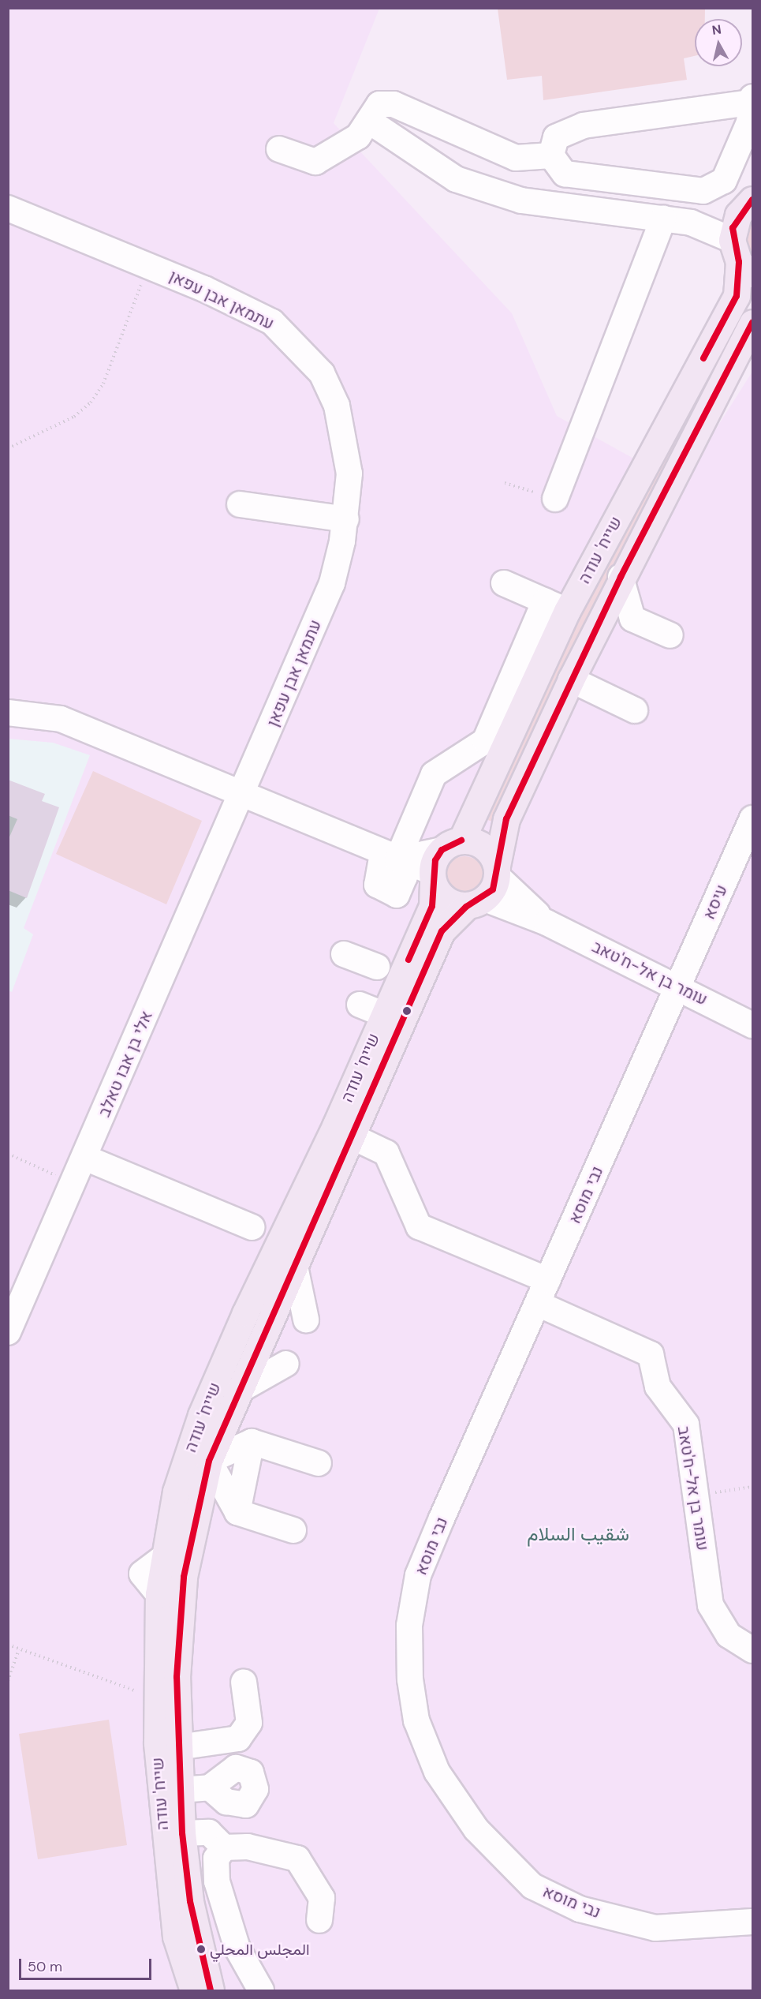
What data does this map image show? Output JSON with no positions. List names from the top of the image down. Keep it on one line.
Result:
{"streets":{"main road":["שייח' עודה"],"street":["עתמאן אבן עפאן","עיסא","עומר בן אל-ח'טאב","אלי בן אבו טאלב","נבי מוסא"]},"crossings":[["עתמאן אבן עפאן","אלי בן אבו טאלב"],["שייח' עודה","עומר בן אל-ח'טאב"],["עיסא","עומר בן אל-ח'טאב"],["עיסא","נבי מוסא"],["עומר בן אל-ח'טאב","נבי מוסא"]],"districts":["شقيب السلام"],"places":["المجلس المحلي"],"scale_bar":"50 m","north":"top"}
